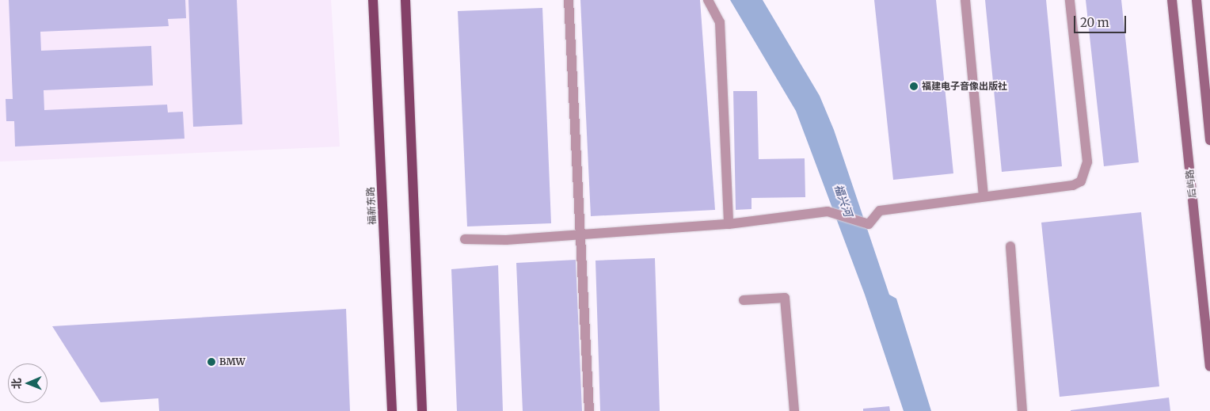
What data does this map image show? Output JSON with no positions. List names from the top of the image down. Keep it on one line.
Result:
{"streets":{"main road":["后屿路","福新东路"]},"water":["福兴河"],"places":["福建电子音像出版社","BMW"],"scale_bar":"20 m","north":"left"}
